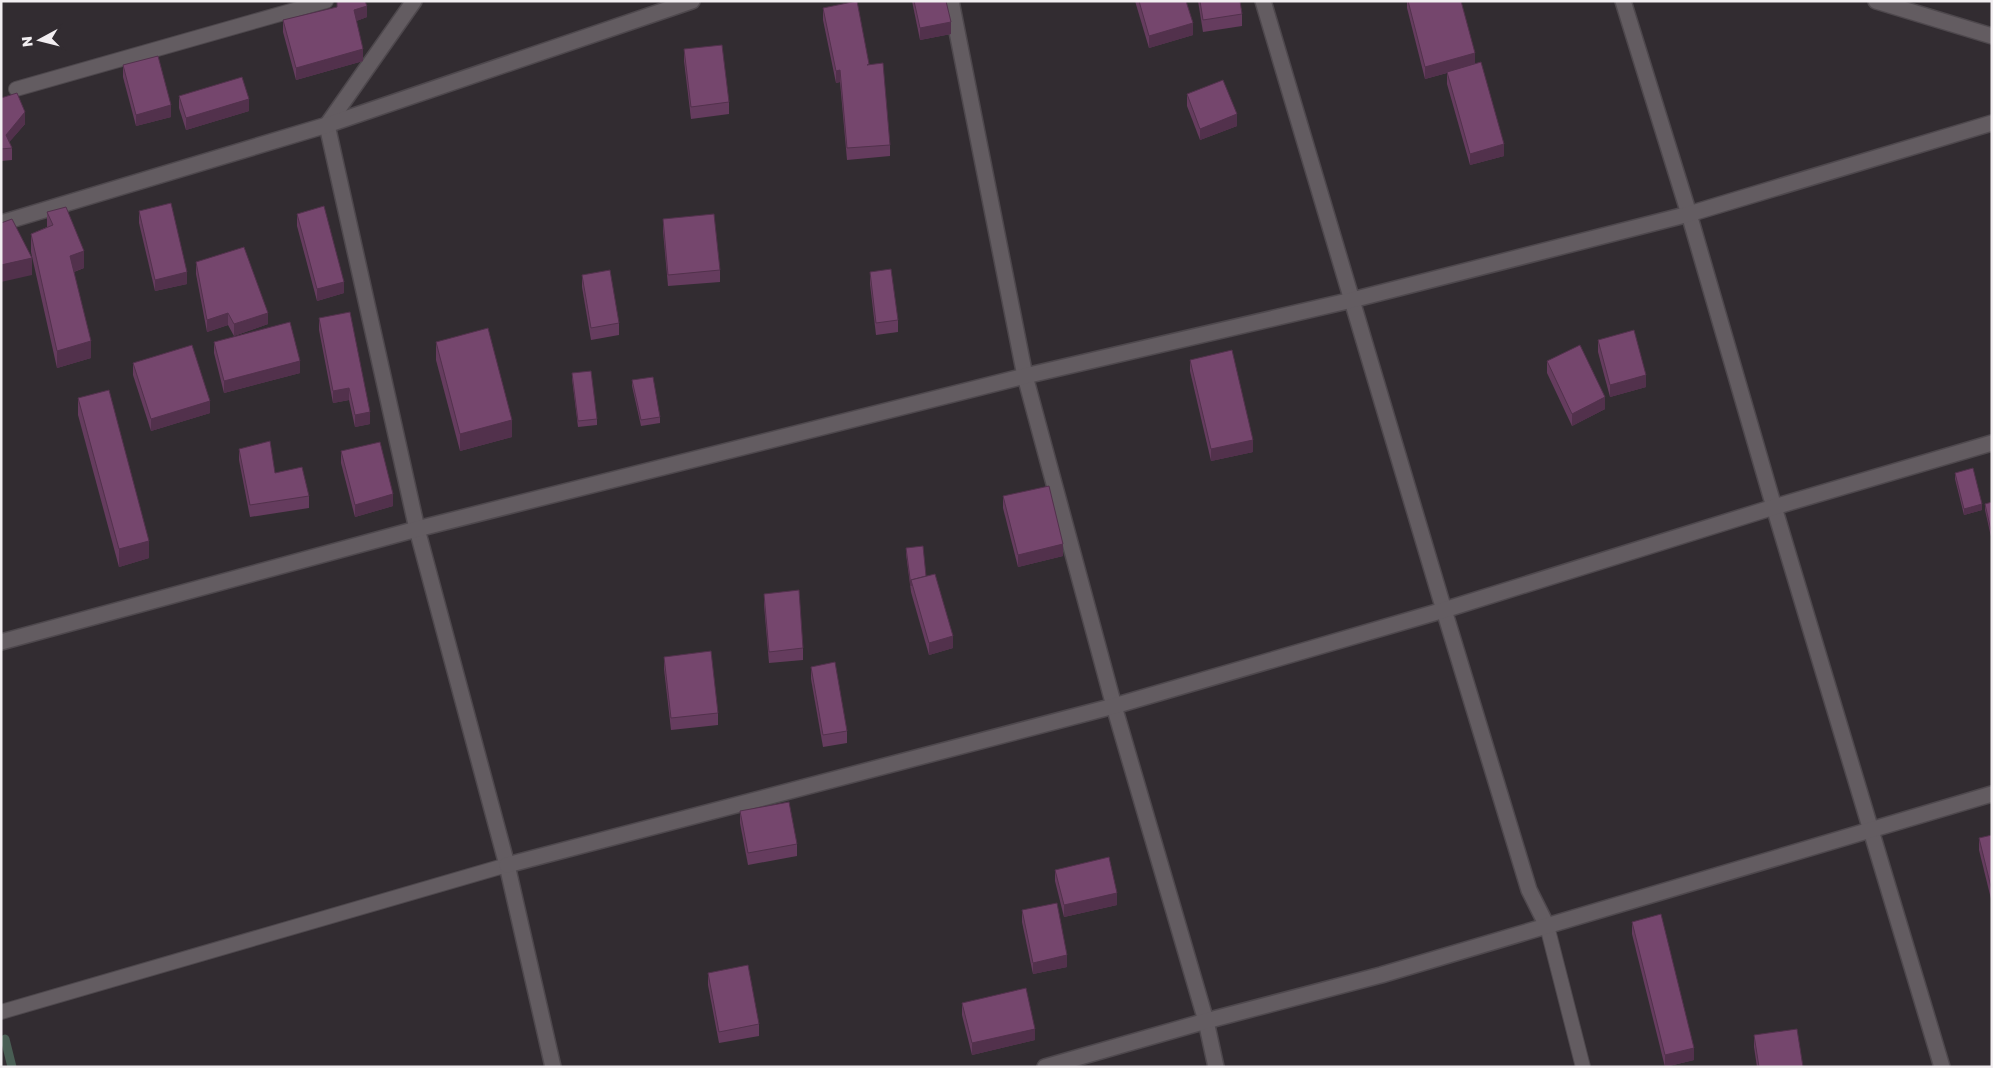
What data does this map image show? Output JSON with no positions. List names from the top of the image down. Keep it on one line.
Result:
{"north":"left"}
